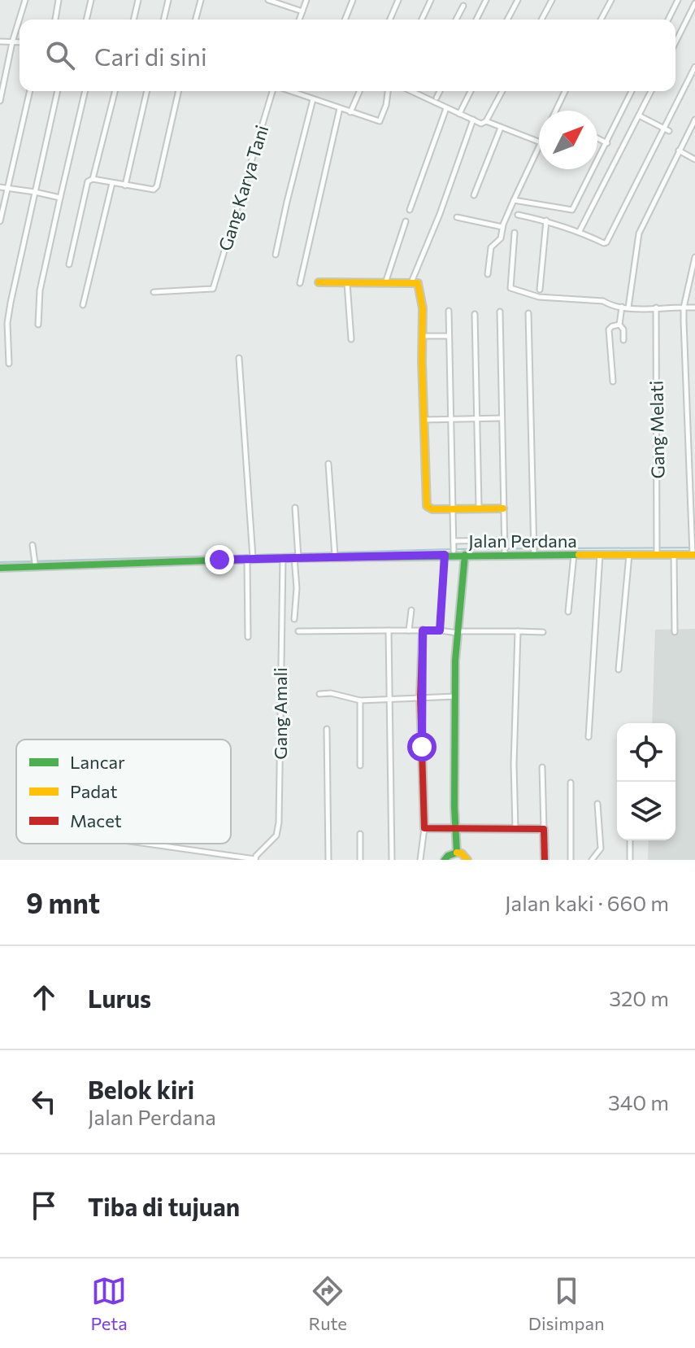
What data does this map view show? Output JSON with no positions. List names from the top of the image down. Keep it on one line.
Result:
{"streets":{"street":["Gang Karya Tani","Gang Melati","Jalan Perdana","Gang Amali"]},"crossings":[["Gang Melati","Jalan Perdana"],["Jalan Perdana","Gang Amali"]],"legend":["Lancar","Padat","Macet"],"north":"top right","page":{"search":"Cari di sini","heading":["9 mnt","Jalan kaki · 660 m"],"list":[["Lurus","320 m"],["Belok kiri","Jalan Perdana","340 m"],"Tiba di tujuan"],"nav":["Peta","Rute","Disimpan"]}}
